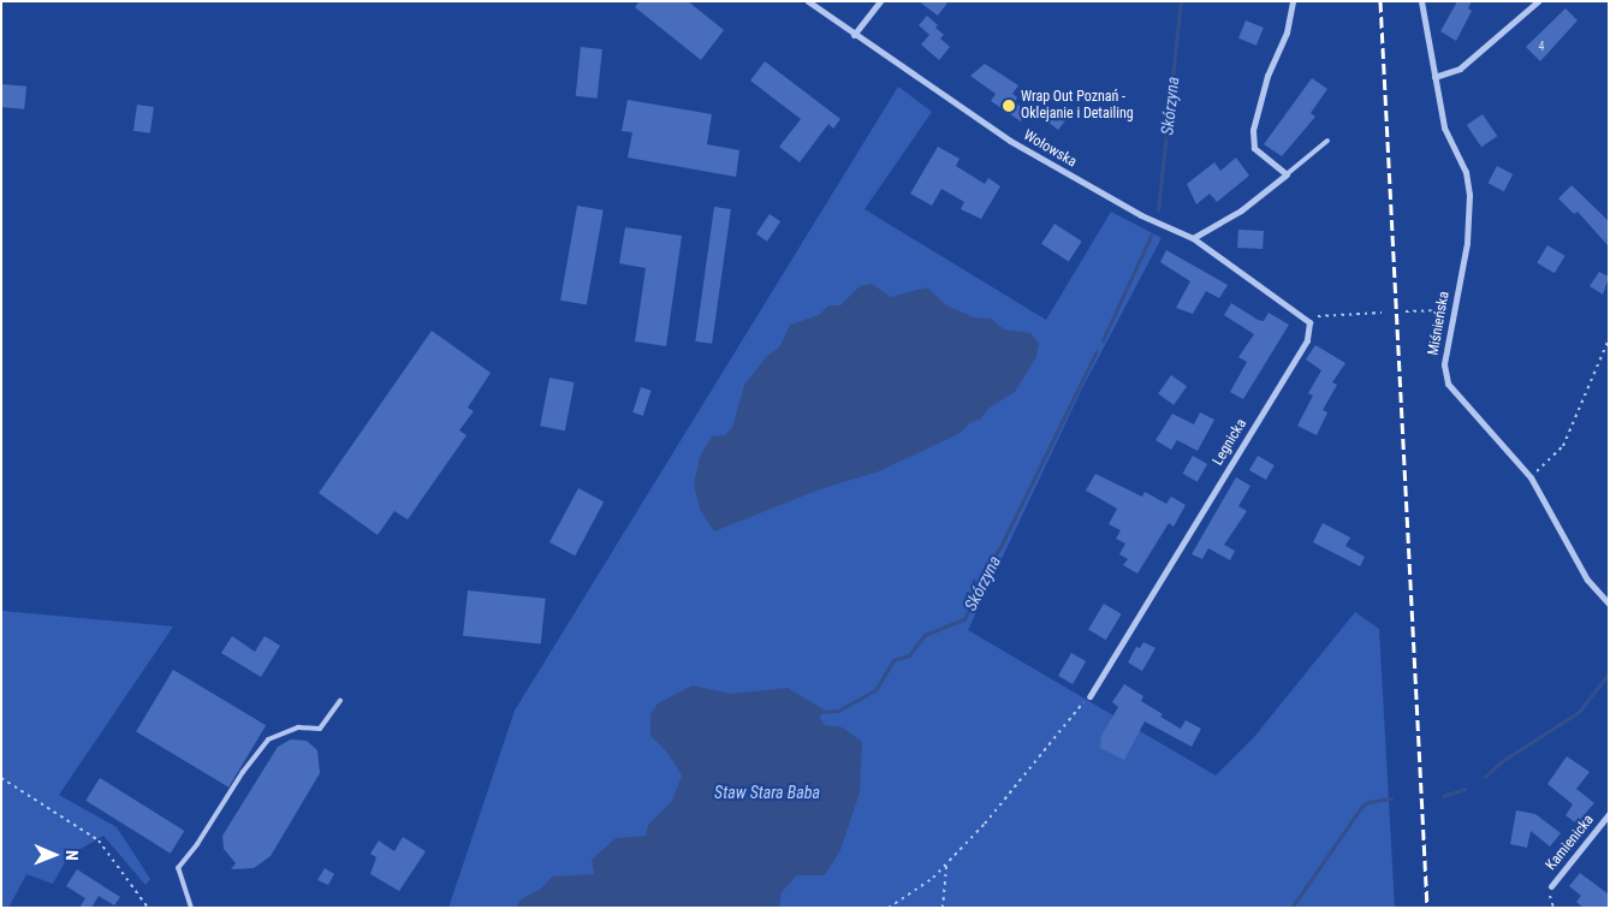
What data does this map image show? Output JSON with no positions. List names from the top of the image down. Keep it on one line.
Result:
{"streets":{"street":["Wołowska","Miśnieńska","Legnicka","Kamienicka"]},"water":["Skórzyna","Staw Stara Baba"],"places":["Wrap Out Poznań - Oklejanie i Detailing"],"house_numbers":["4"],"north":"right"}
